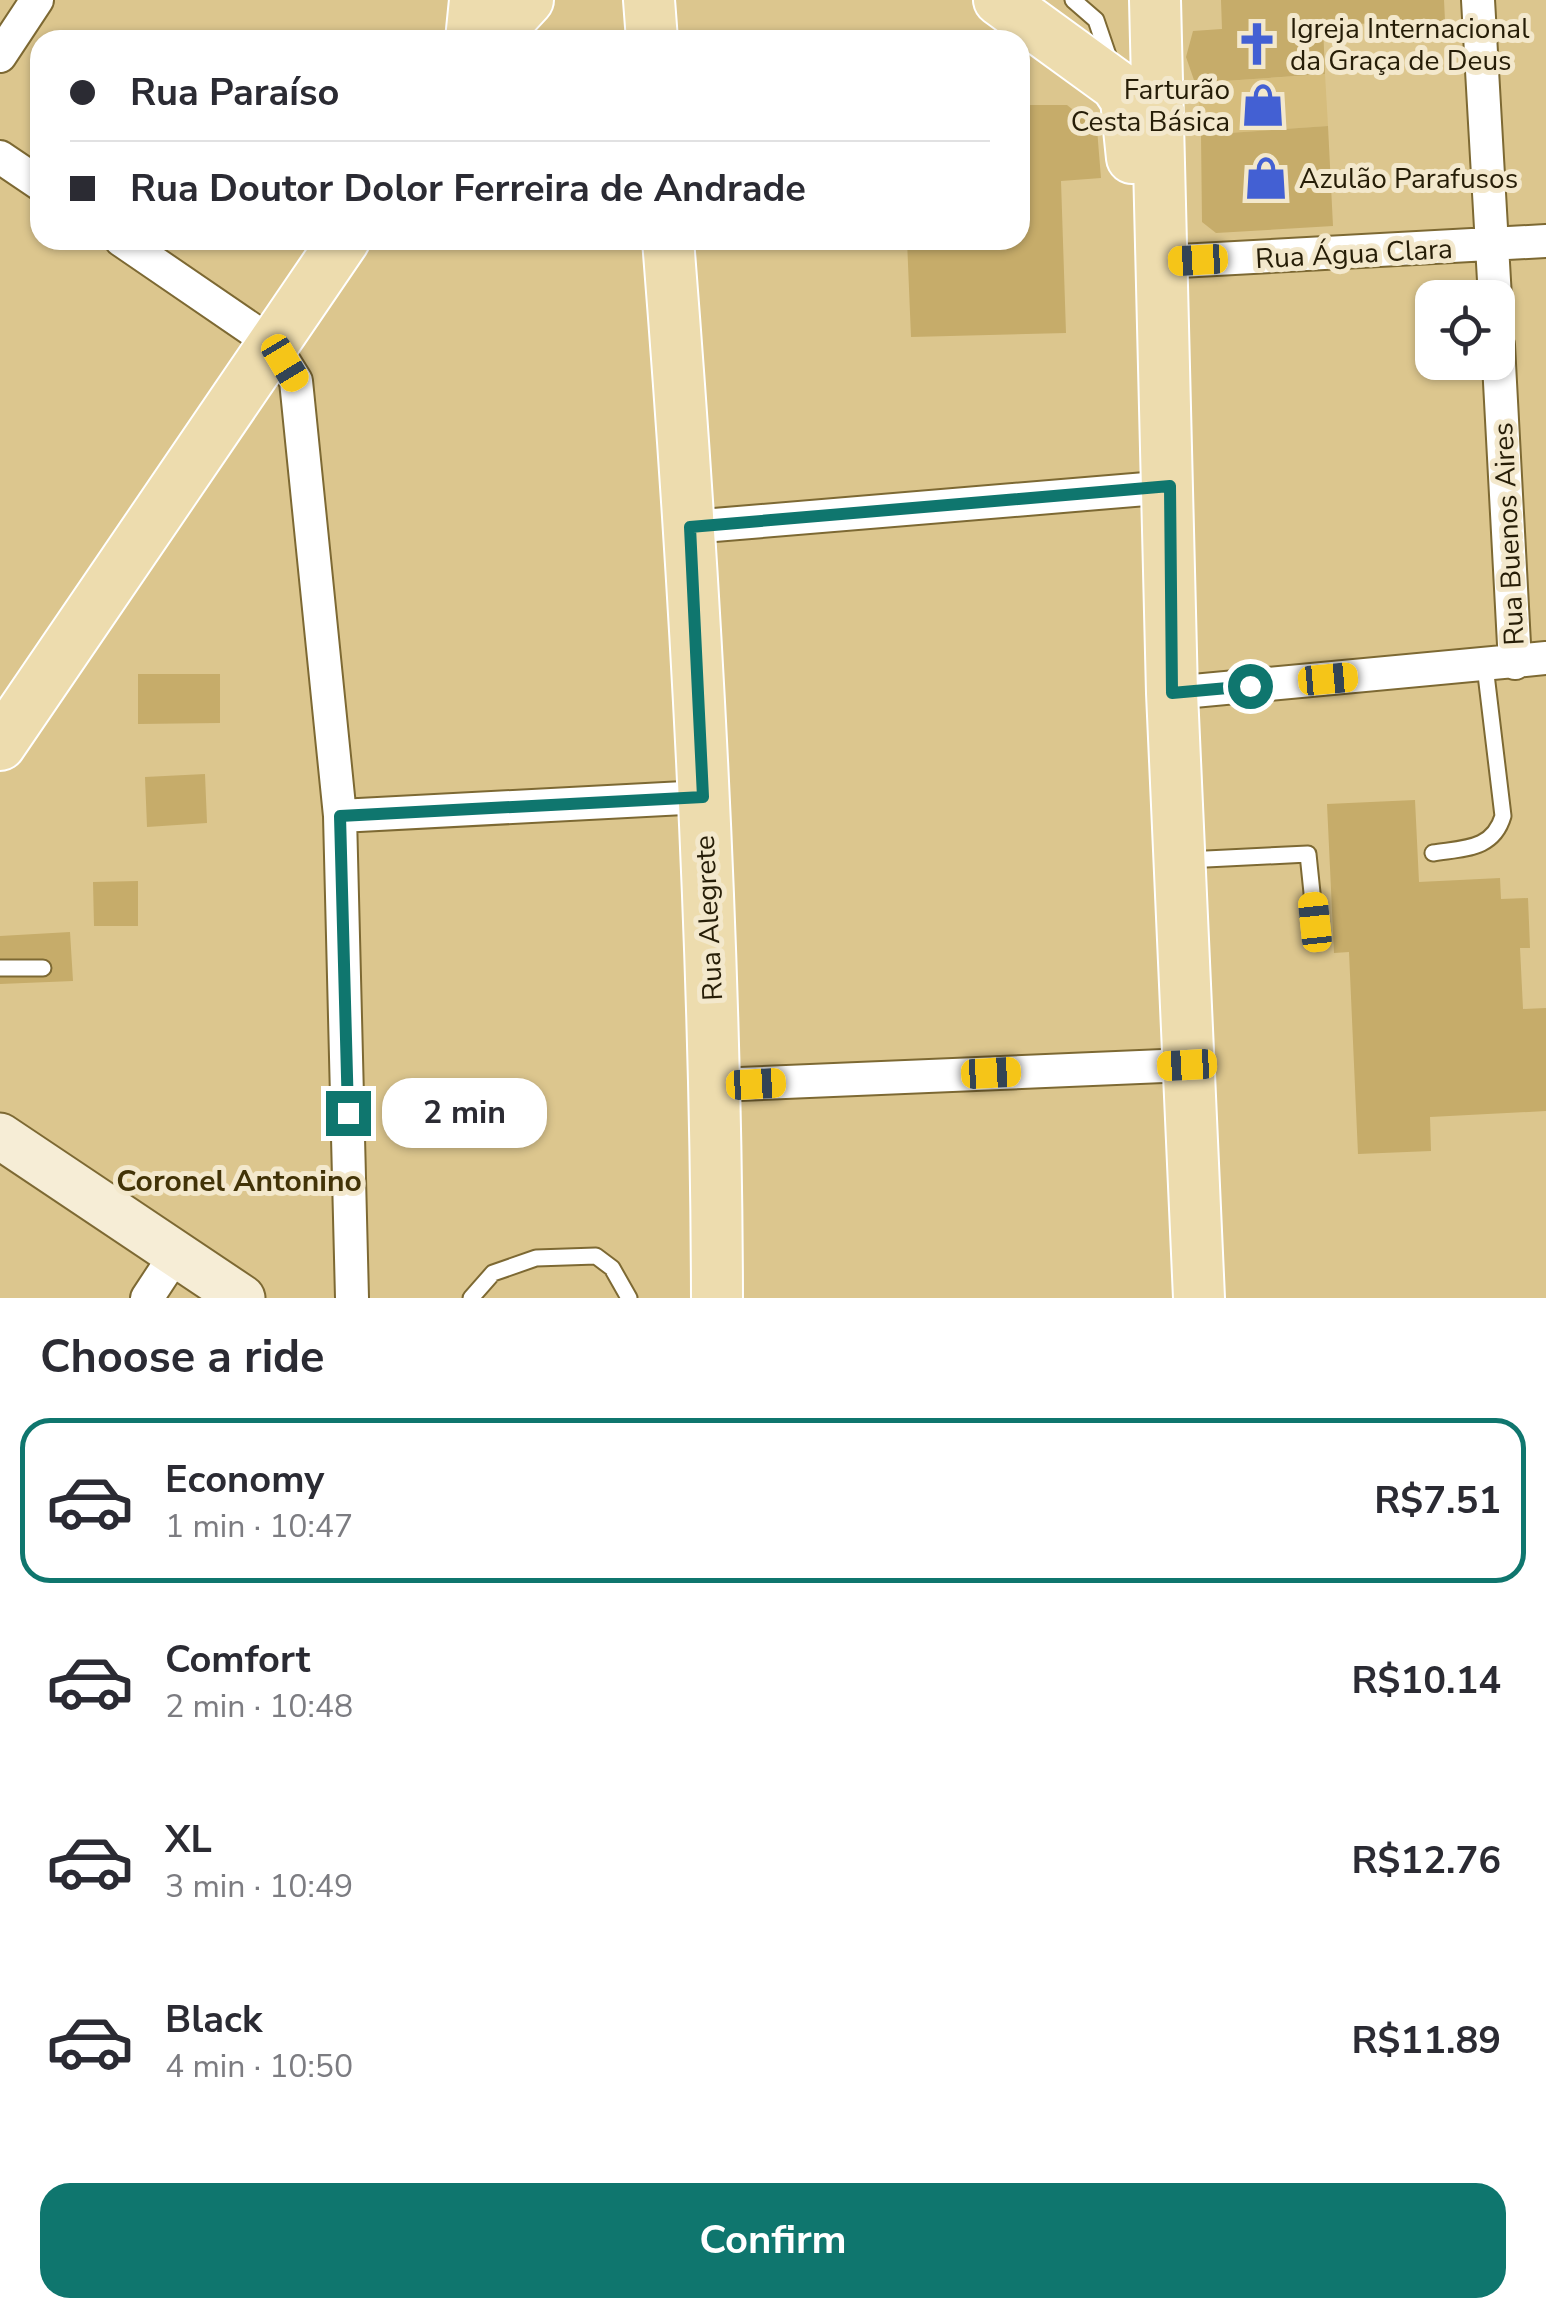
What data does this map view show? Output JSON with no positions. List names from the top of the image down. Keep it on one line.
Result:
{"streets":{"main road":["Rua Alegrete"],"street":["Rua Água Clara","Rua Buenos Aires"]},"districts":["Coronel Antonino"],"places":{"church":["Igreja Internacional da Graça de Deus"],"shop":["Farturão Cesta Básica","Azulão Parafusos"]},"page":{"banner":["Rua Paraíso","Rua Doutor Dolor Ferreira de Andrade"],"bubble":"2 min","heading":"Choose a ride","list":[{"name":"Economy","note":"1 min · 10:47","value":"R$7.51"},{"name":"Comfort","note":"2 min · 10:48","value":"R$10.14"},{"name":"XL","note":"3 min · 10:49","value":"R$12.76"},{"name":"Black","note":"4 min · 10:50","value":"R$11.89"}],"buttons":"Confirm"}}
